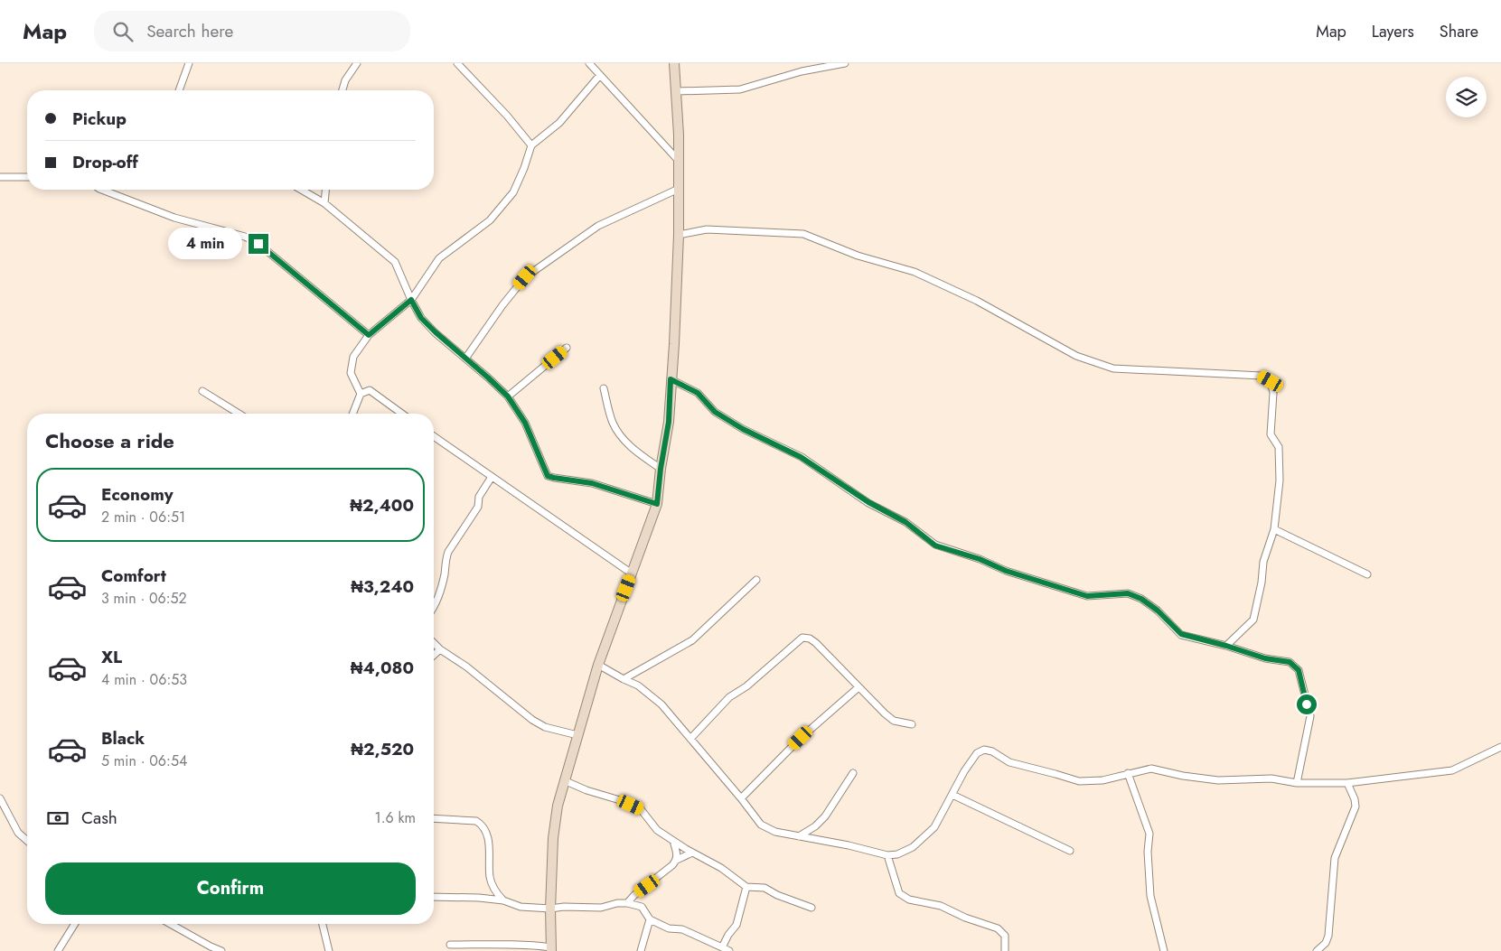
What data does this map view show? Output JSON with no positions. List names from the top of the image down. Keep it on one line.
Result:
{"page":{"header":"Map","search":"Search here","nav":["Map","Layers","Share"],"banner":["Pickup","Drop-off"],"bubble":"4 min","heading":"Choose a ride","list":[{"name":"Economy","note":"2 min · 06:51","value":"₦2,400"},{"name":"Comfort","note":"3 min · 06:52","value":"₦3,240"},{"name":"XL","note":"4 min · 06:53","value":"₦4,080"},{"name":"Black","note":"5 min · 06:54","value":"₦2,520"}],"pay":["Cash","1.6 km"],"buttons":"Confirm"}}
